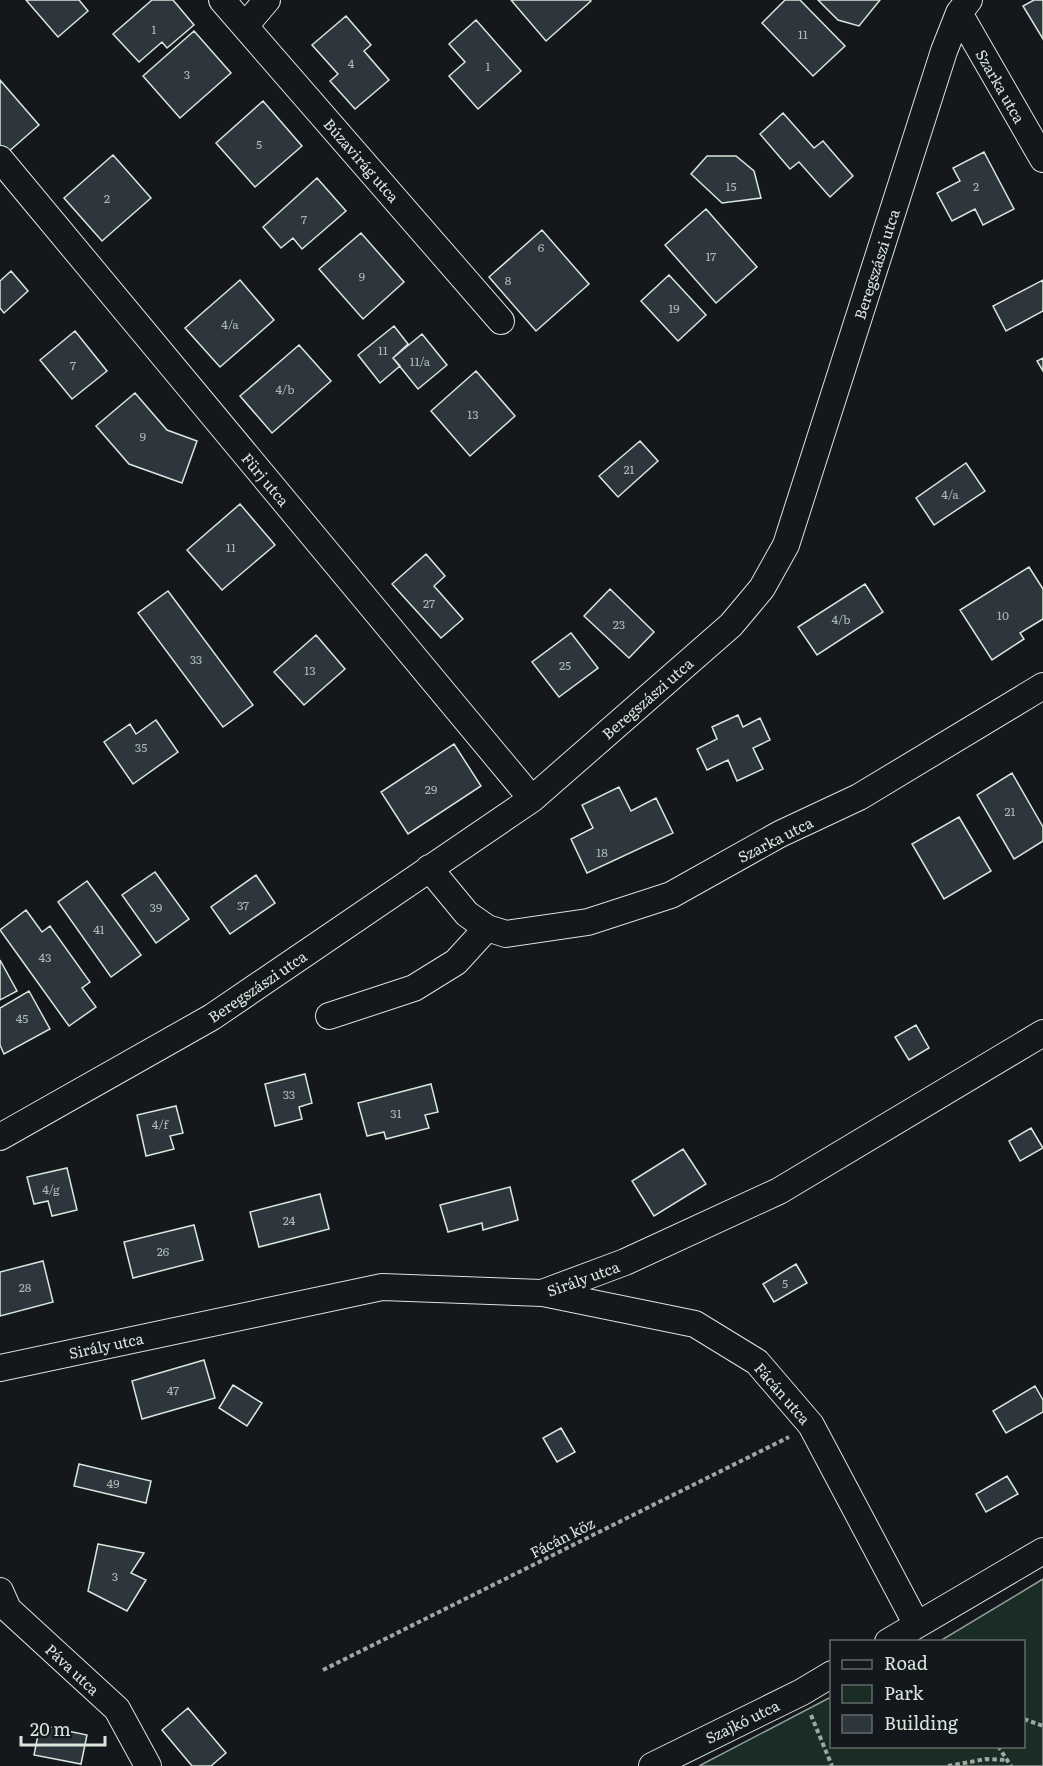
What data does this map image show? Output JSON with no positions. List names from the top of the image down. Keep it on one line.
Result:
{"streets":{"street":["Szarka utca","Búzavirág utca","Beregszászi utca","Fürj utca","Sirály utca","Fácán utca","Páva utca","Szajkó utca"],"path":["Fácán köz"]},"crossings":[["Szarka utca","Beregszászi utca"],["Beregszászi utca","Fürj utca"],["Sirály utca","Fácán utca"],["Fácán utca","Fácán köz"]],"house_numbers":["1","11","4","1","3","5","15","2","2","7","6","17","9","8","19","4/a","11","11/a","7","4/b","13","9","21","4/a","11","27","10","4/b","23","33","25","13","35","29","21","18","37","39","41","43","45","33","31","4/f","4/g","24","26","5","28","47","49","3"],"legend":["Road","Park","Building"],"scale_bar":"20 m"}
